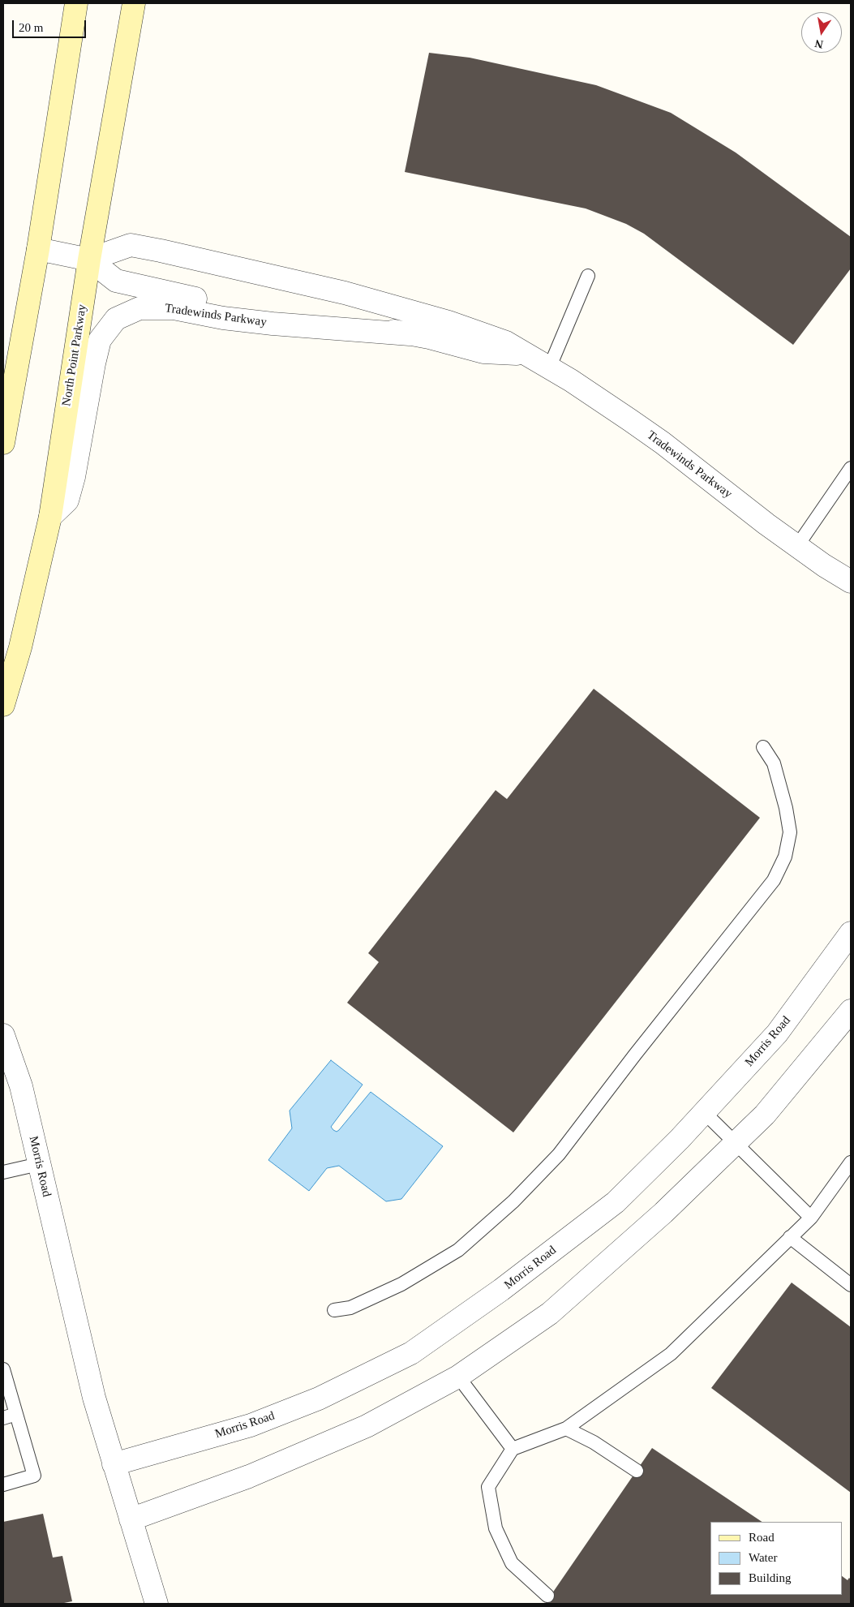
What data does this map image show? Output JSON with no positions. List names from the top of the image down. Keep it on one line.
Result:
{"streets":{"street":["Tradewinds Parkway","North Point Parkway","Morris Road"]},"crossings":[["Tradewinds Parkway","North Point Parkway"]],"legend":["Road","Water","Building"],"scale_bar":"20 m","north":"bottom"}
